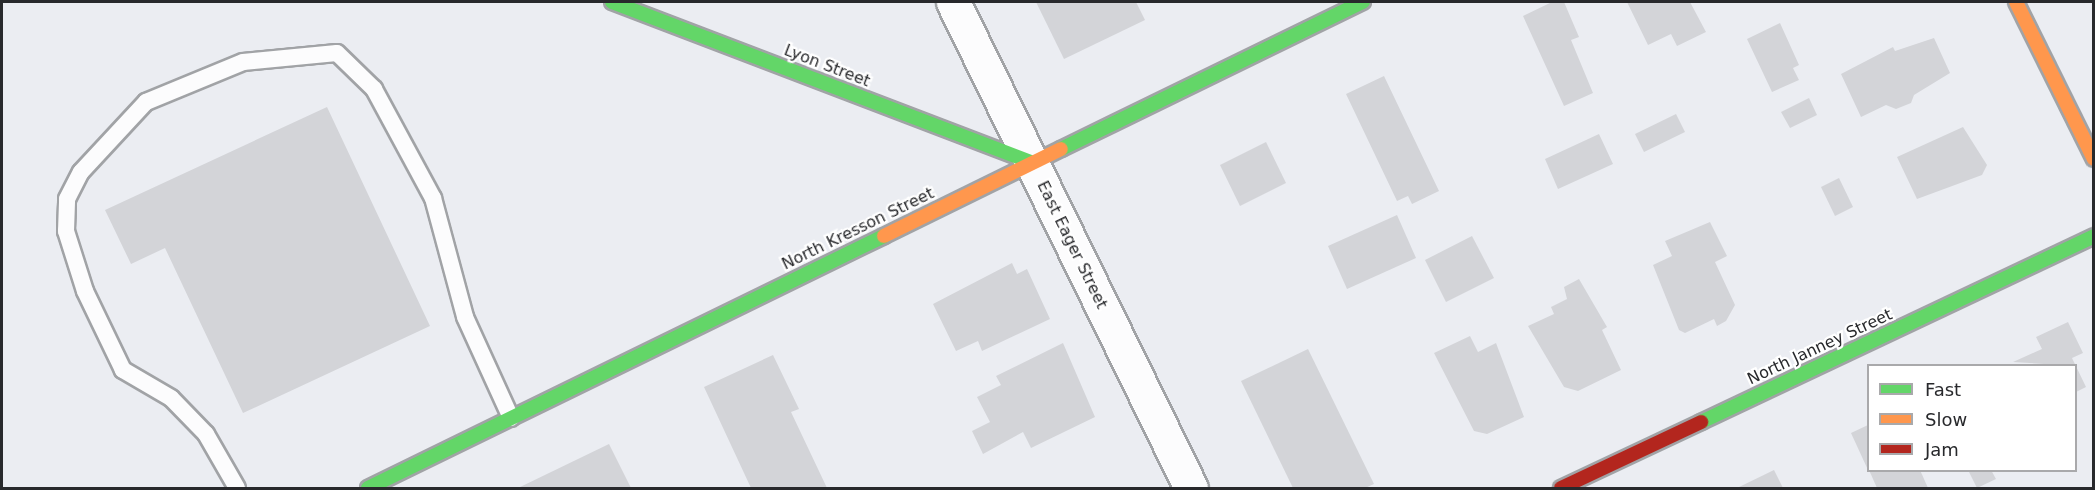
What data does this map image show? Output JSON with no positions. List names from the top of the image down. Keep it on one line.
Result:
{"streets":{"street":["Lyon Street","North Kresson Street","East Eager Street","North Janney Street"]},"crossings":[["Lyon Street","North Kresson Street"],["Lyon Street","East Eager Street"],["North Kresson Street","East Eager Street"]],"legend":["Fast","Slow","Jam"]}
